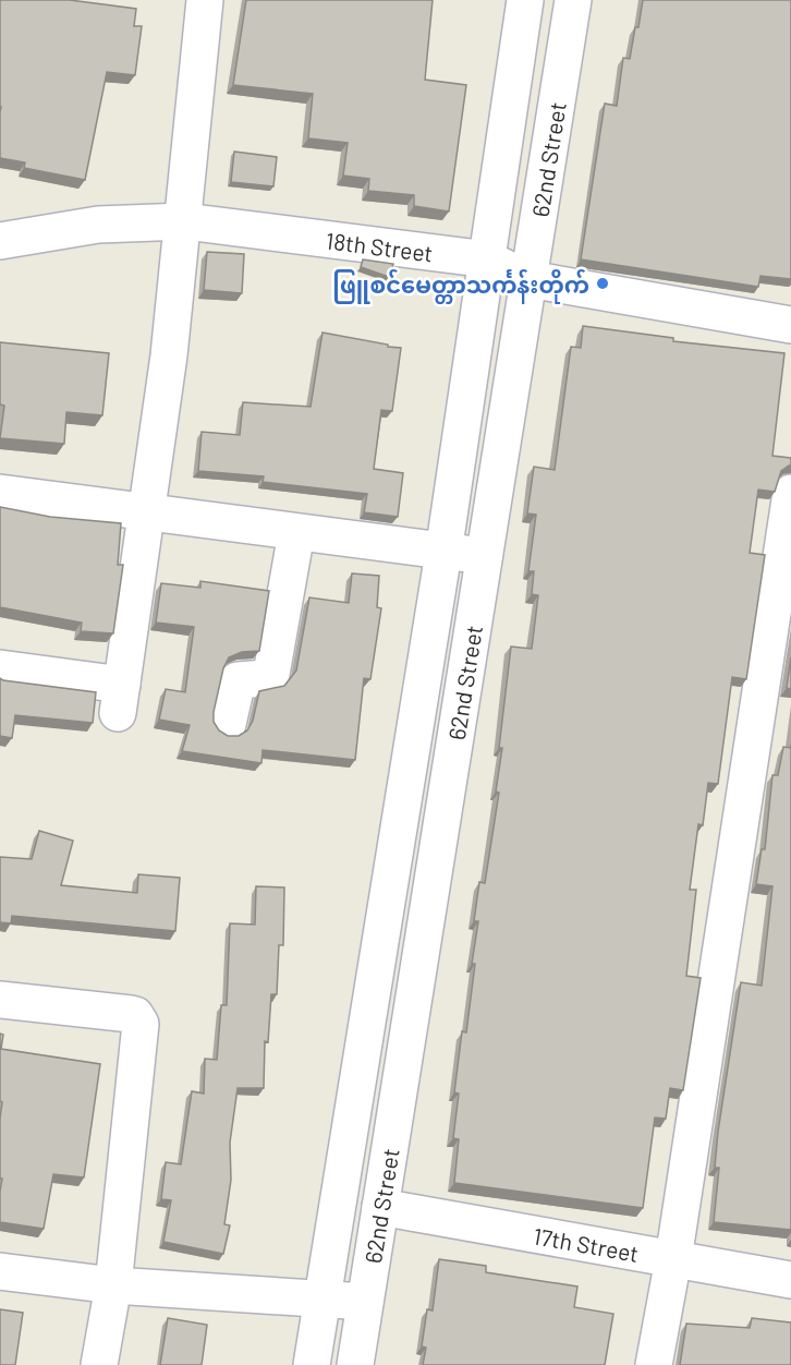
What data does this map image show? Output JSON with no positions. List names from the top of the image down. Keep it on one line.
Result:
{"streets":{"street":["62nd Street","18th Street","17th Street"]},"crossings":[["62nd Street","18th Street"],["62nd Street","17th Street"]],"places":["ဖြူစင်မေတ္တာသင်္ကန်းတိုက်"]}
